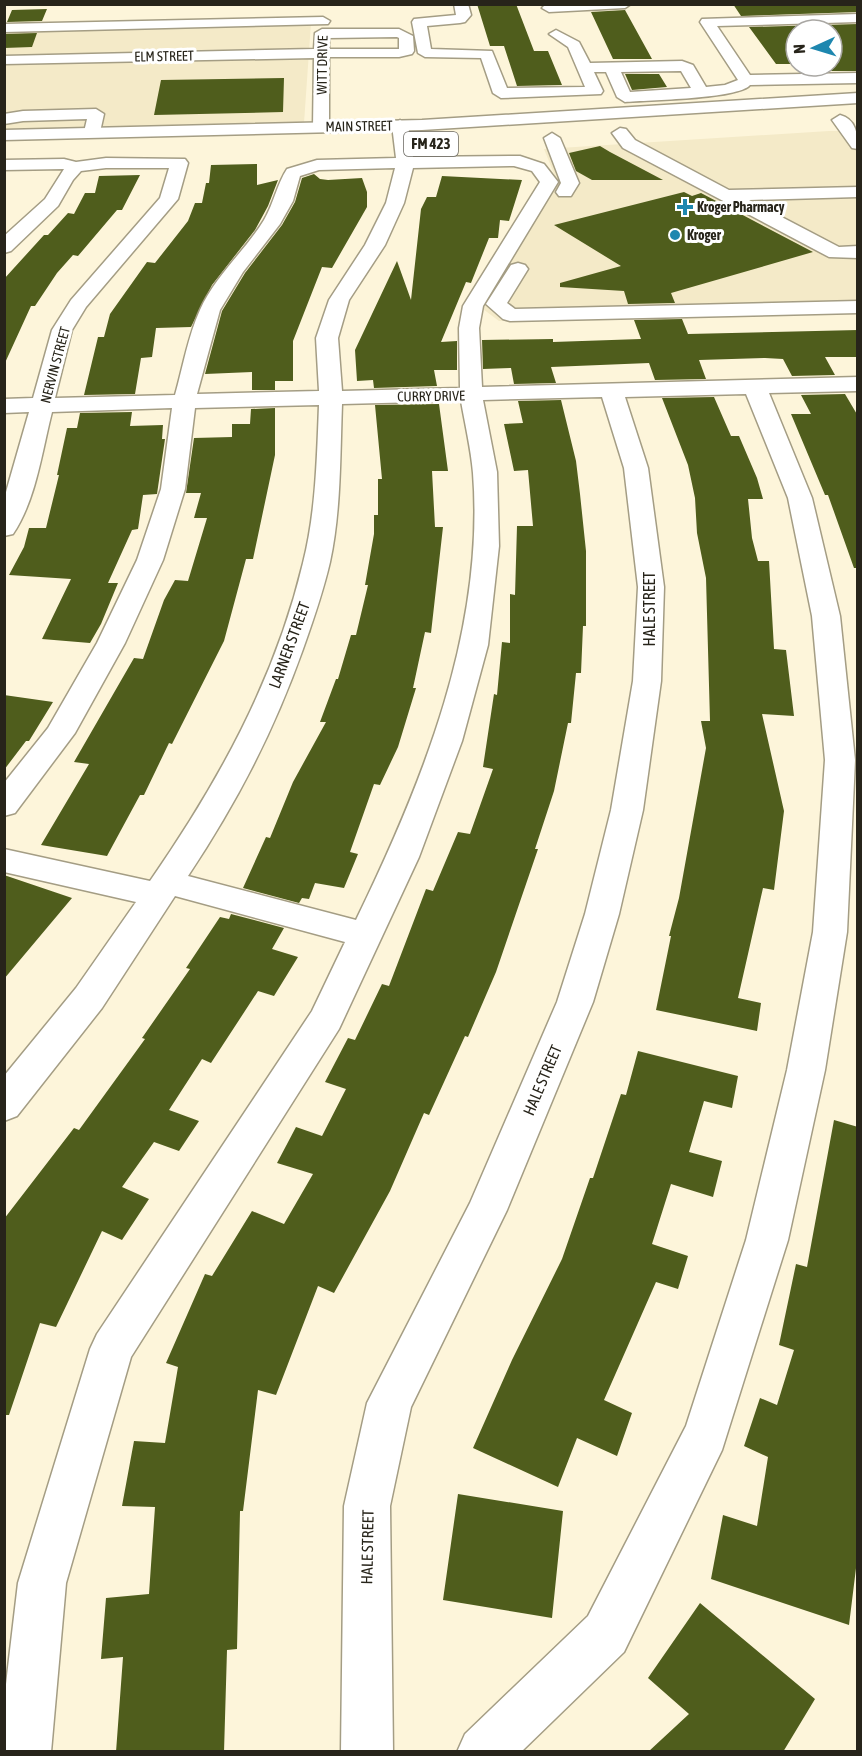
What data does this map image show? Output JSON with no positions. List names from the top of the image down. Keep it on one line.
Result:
{"streets":{"street":["ELM STREET","WITT DRIVE","MAIN STREET","FM 423","NERVIN STREET","CURRY DRIVE","HALE STREET","LARNER STREET"]},"crossings":[["ELM STREET","WITT DRIVE"],["WITT DRIVE","MAIN STREET"],["MAIN STREET","LARNER STREET"],["NERVIN STREET","CURRY DRIVE"],["CURRY DRIVE","HALE STREET"],["CURRY DRIVE","LARNER STREET"]],"places":{"health":["Kroger Pharmacy"],"other":["Kroger"]},"north":"left"}
